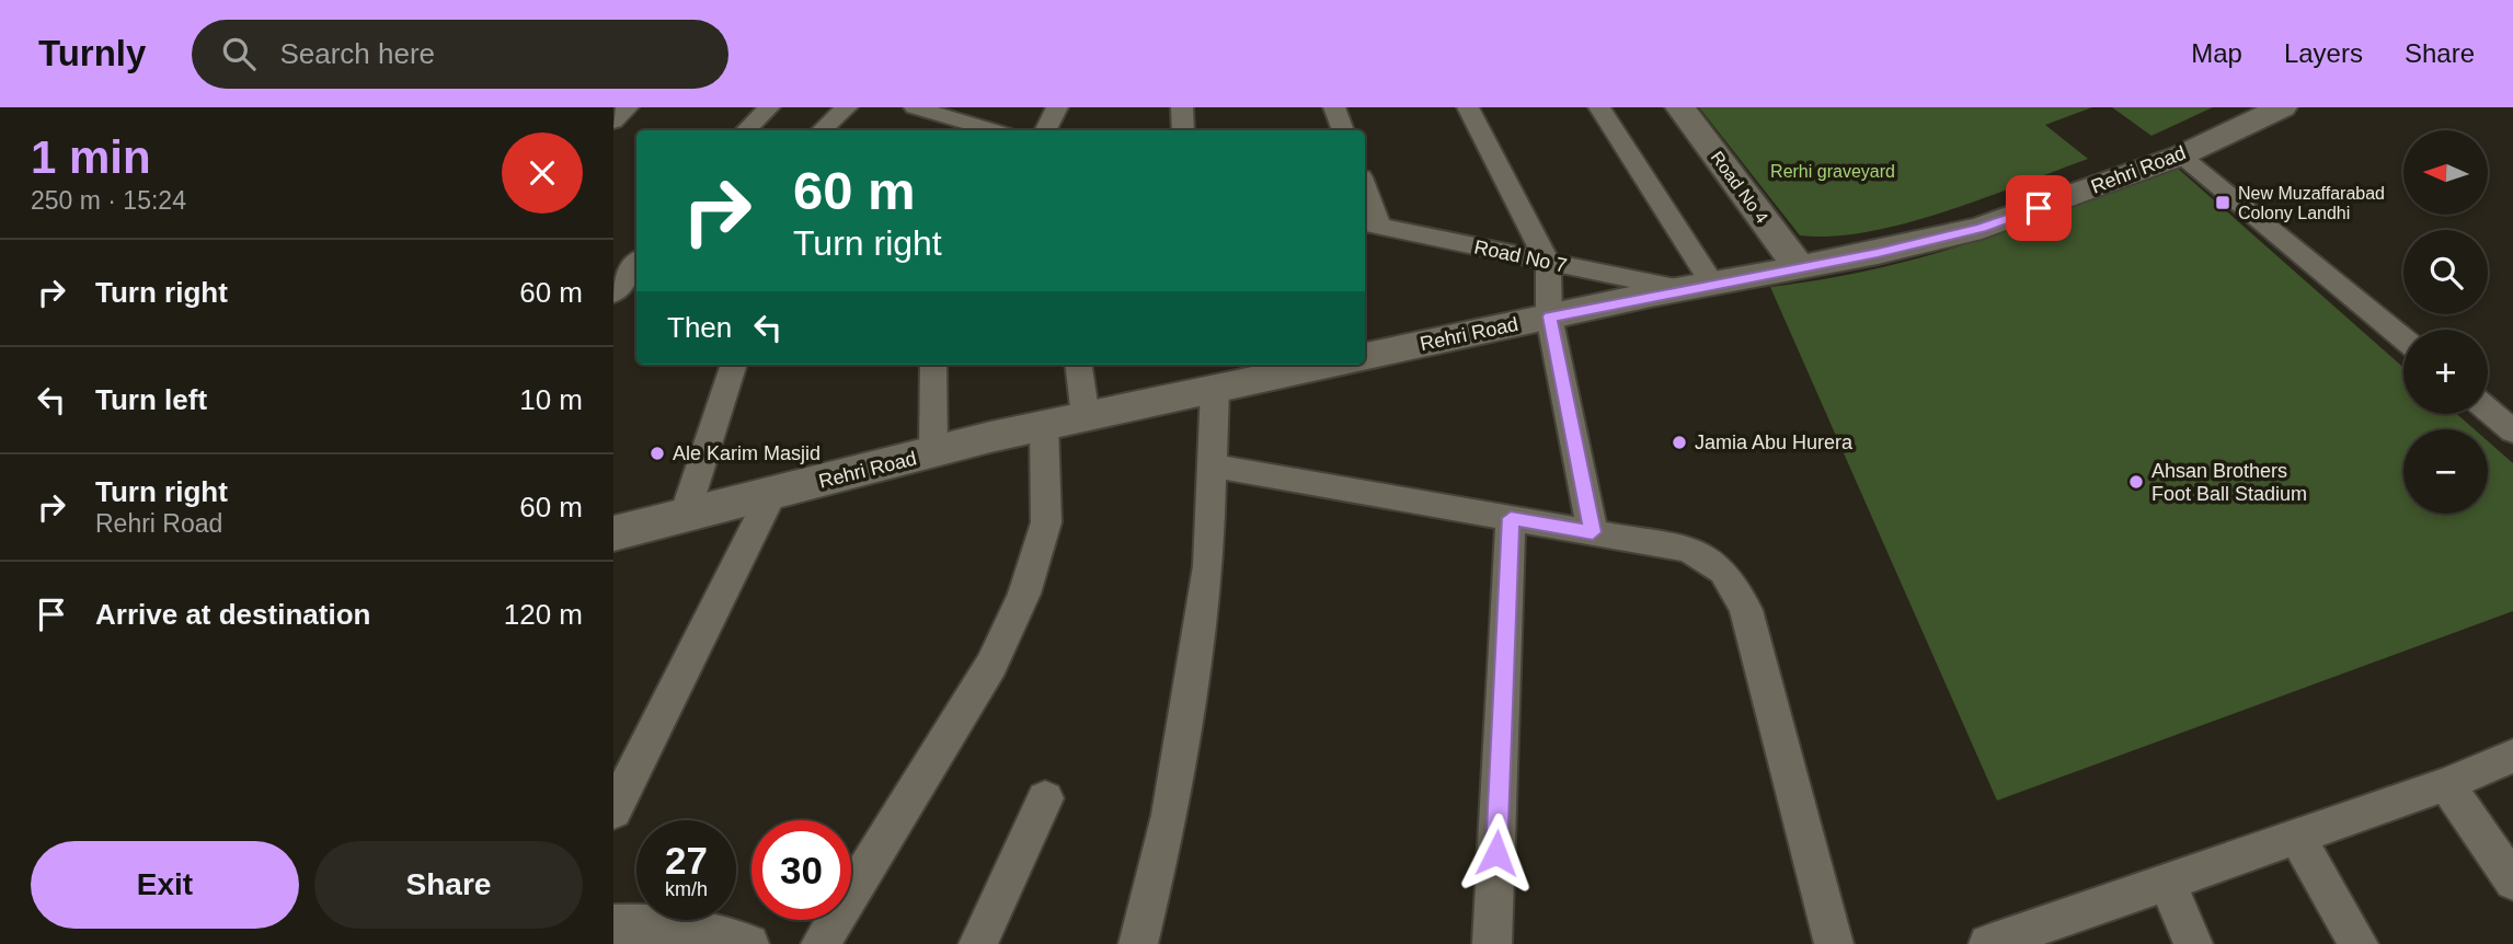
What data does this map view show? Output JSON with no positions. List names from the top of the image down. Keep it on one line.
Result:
{"streets":{"street":["Rehri Road","Road No 4","Road No 7"]},"crossings":[["Rehri Road","Road No 4"],["Rehri Road","Road No 7"]],"parks":["Rerhi graveyard"],"places":{"transit":["New Muzaffarabad Colony Landhi"],"other":["Jamia Abu Hurera","Ale Karim Masjid","Ahsan Brothers Foot Ball Stadium"]},"north":"left","page":{"header":"Turnly","search":"Search here","nav":["Map","Layers","Share"],"heading":["1 min","250 m · 15:24"],"map_buttons":["+","−"],"turn":["60 m","Turn right"],"list":[{"name":"Turn right","value":"60 m"},{"name":"Turn left","value":"10 m"},{"name":"Turn right","note":"Rehri Road","value":"60 m"},{"name":"Arrive at destination","value":"120 m"}],"then":"Then","speed":"27 km/h","limit":"30","buttons":["Exit","Share"]}}
